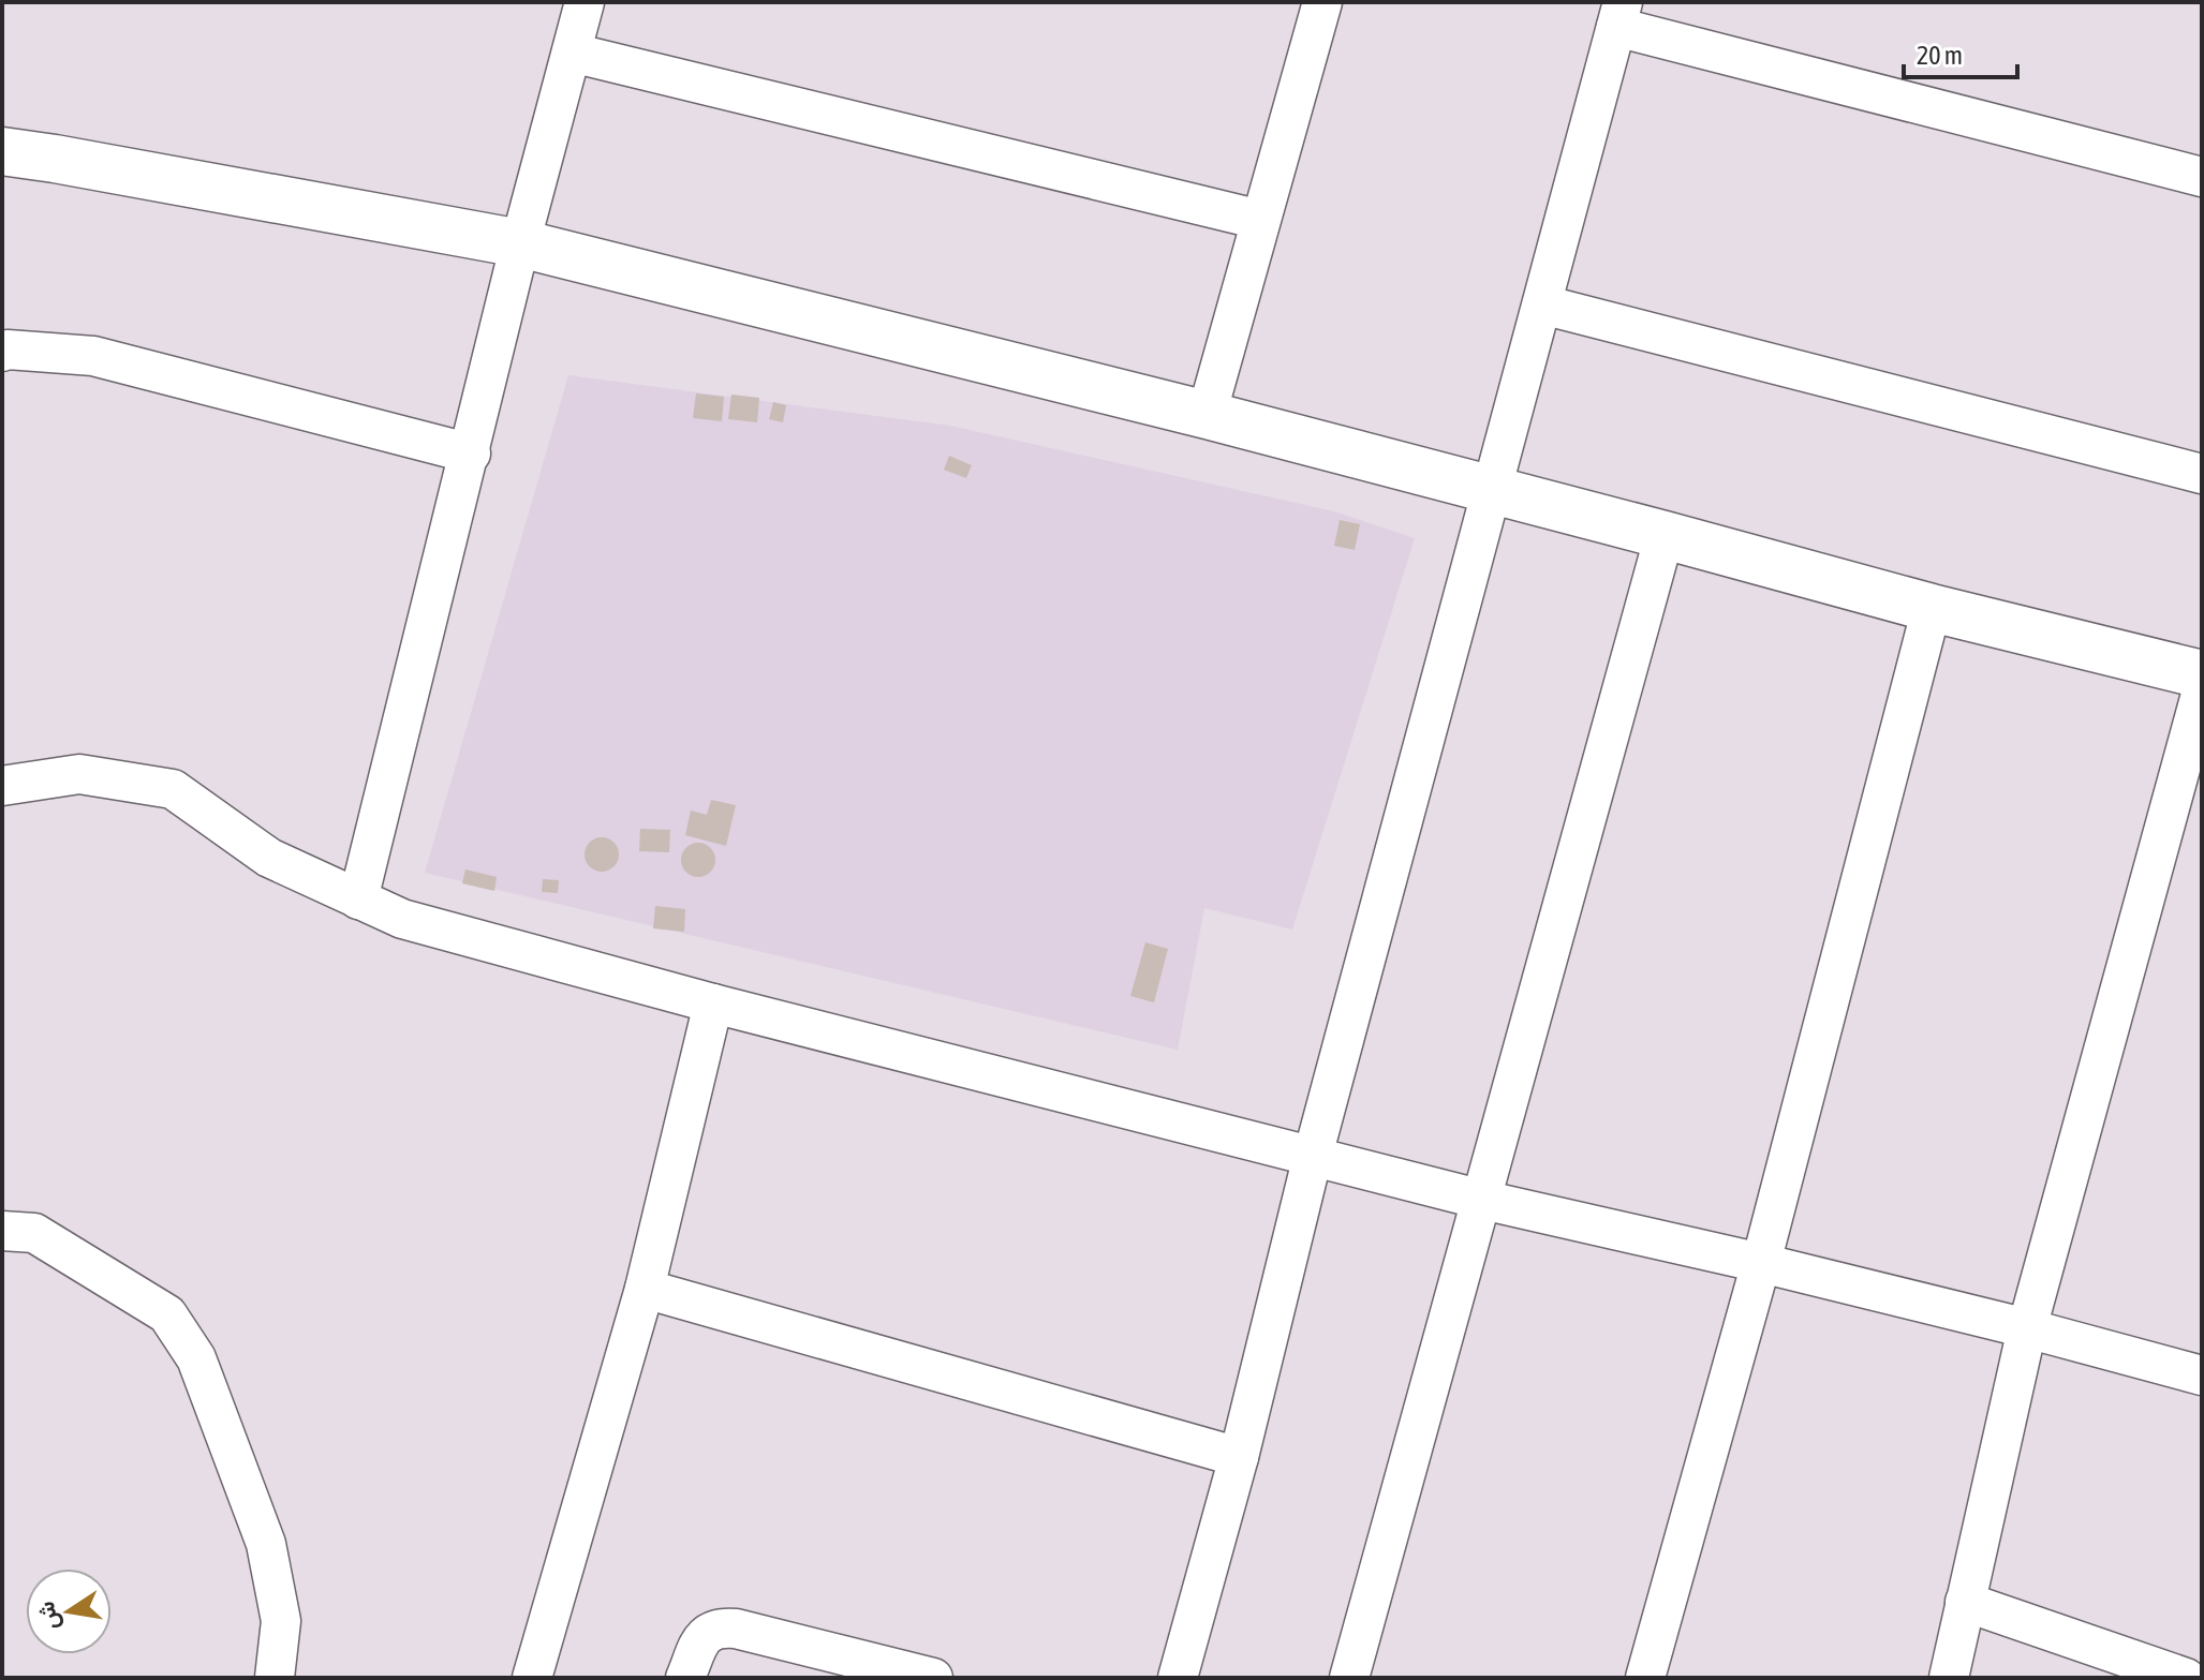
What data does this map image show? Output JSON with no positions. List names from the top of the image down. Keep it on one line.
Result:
{"scale_bar":"20 m","north":"left"}
